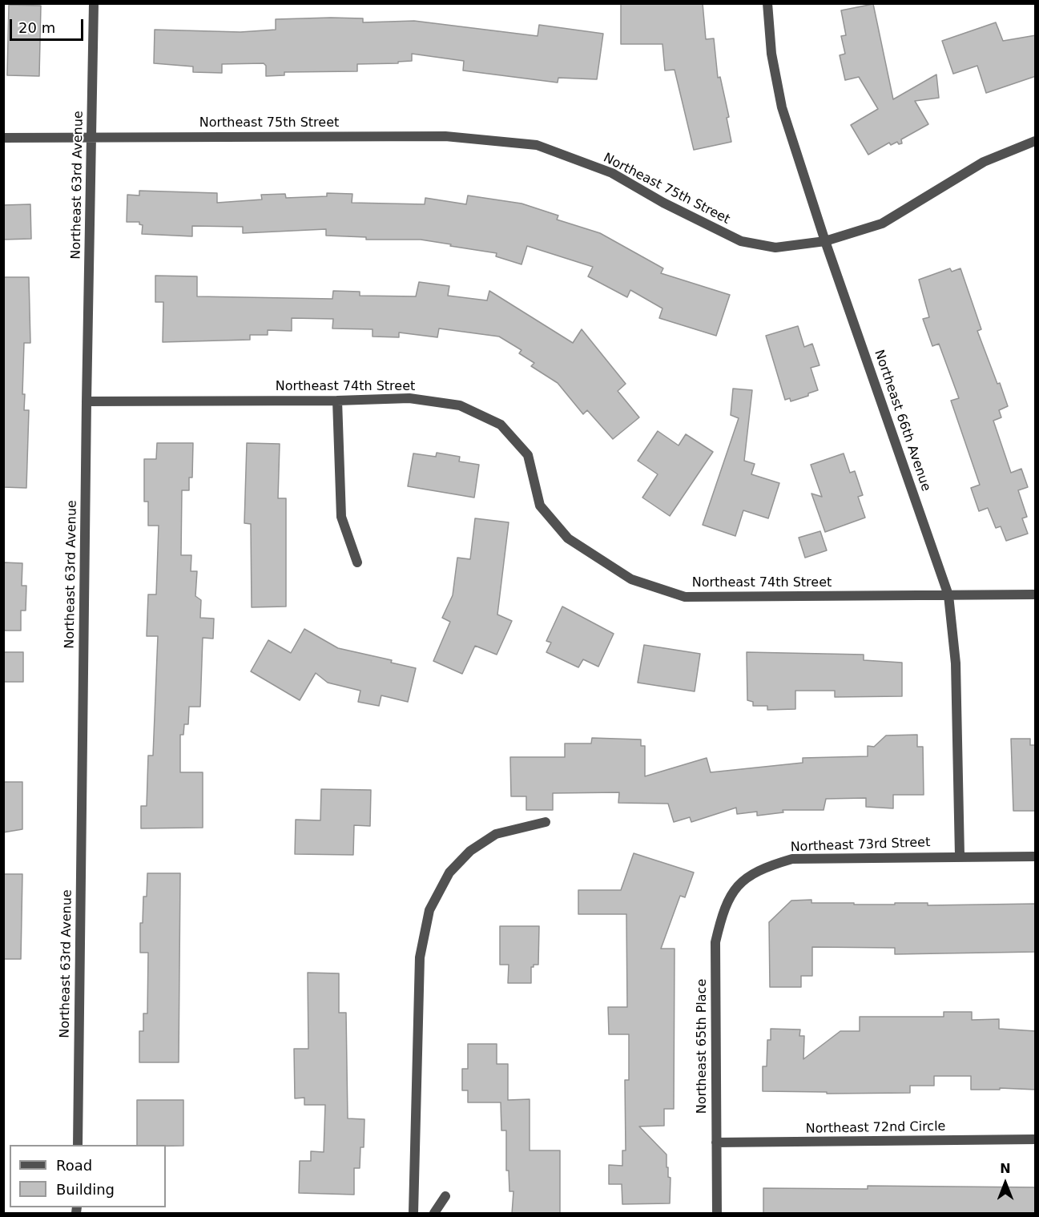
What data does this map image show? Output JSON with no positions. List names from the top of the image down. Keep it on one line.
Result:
{"streets":{"street":["Northeast 75th Street","Northeast 63rd Avenue","Northeast 74th Street","Northeast 66th Avenue","Northeast 73rd Street","Northeast 65th Place","Northeast 72nd Circle"]},"crossings":[["Northeast 75th Street","Northeast 63rd Avenue"],["Northeast 75th Street","Northeast 66th Avenue"],["Northeast 63rd Avenue","Northeast 74th Street"],["Northeast 74th Street","Northeast 66th Avenue"],["Northeast 66th Avenue","Northeast 73rd Street"],["Northeast 73rd Street","Northeast 65th Place"],["Northeast 65th Place","Northeast 72nd Circle"]],"legend":["Road","Building"],"scale_bar":"20 m","north":"top"}
